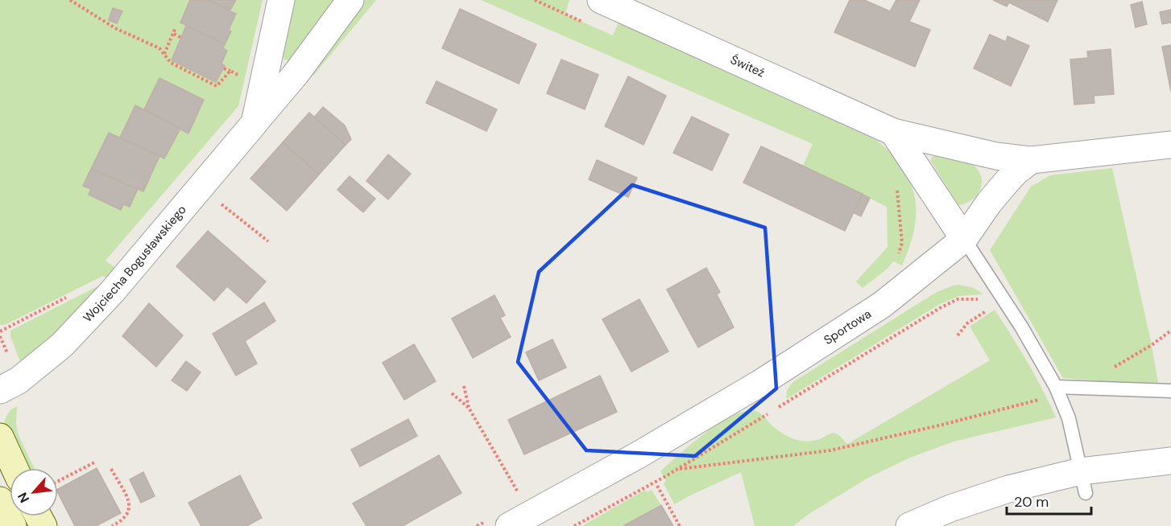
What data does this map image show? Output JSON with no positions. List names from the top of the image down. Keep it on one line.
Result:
{"streets":{"street":["Świteź","Wojciecha Bogusławskiego","Sportowa"]},"crossings":[["Świteź","Sportowa"]],"scale_bar":"20 m","north":"bottom left"}
